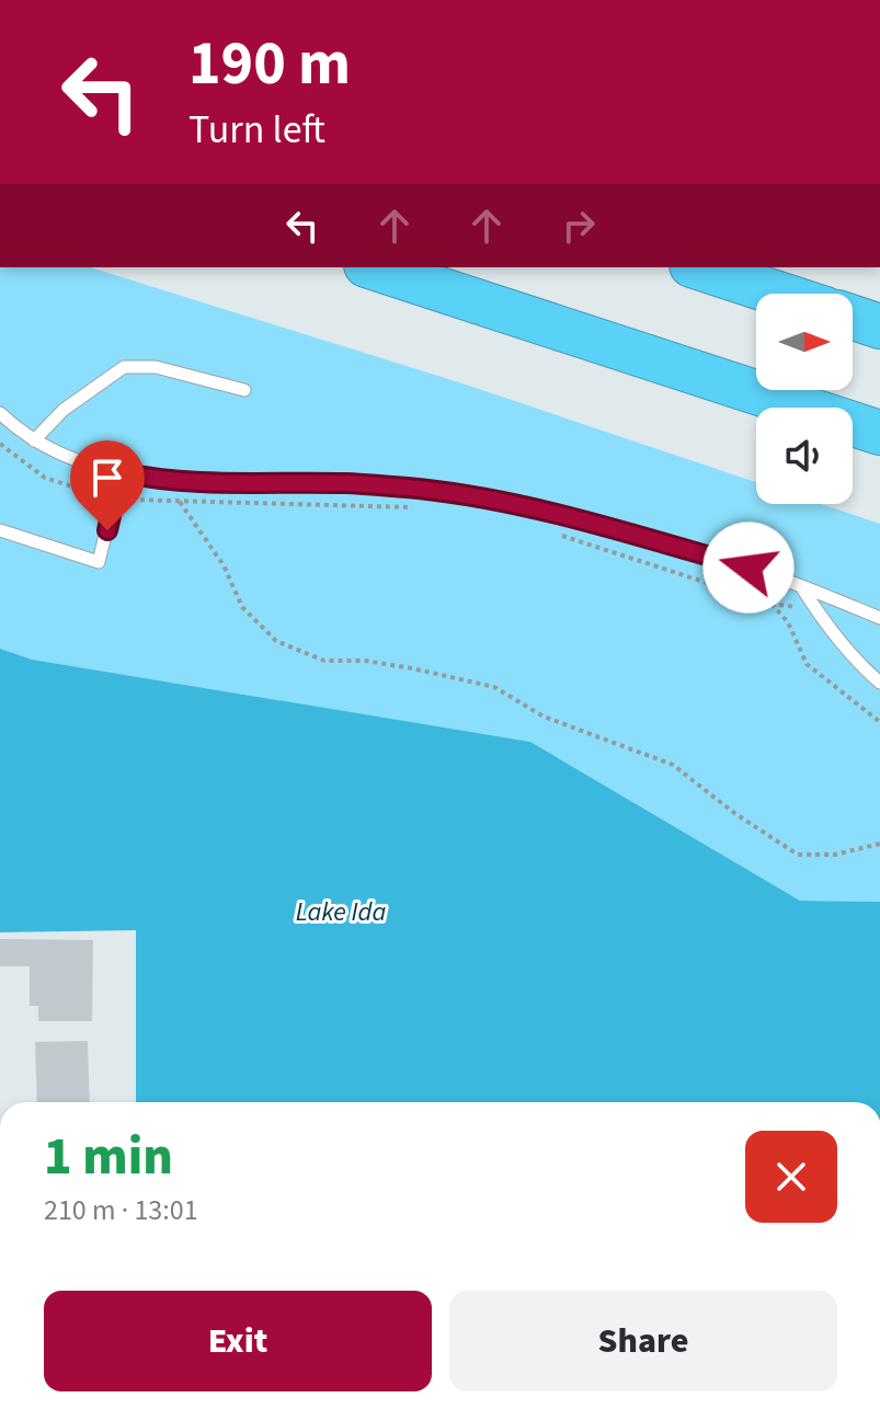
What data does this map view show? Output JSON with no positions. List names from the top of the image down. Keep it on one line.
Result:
{"water":["Lake Ida"],"north":"right","page":{"turn":["190 m","Turn left"],"heading":["1 min","210 m · 13:01"],"buttons":["Exit","Share"]}}
